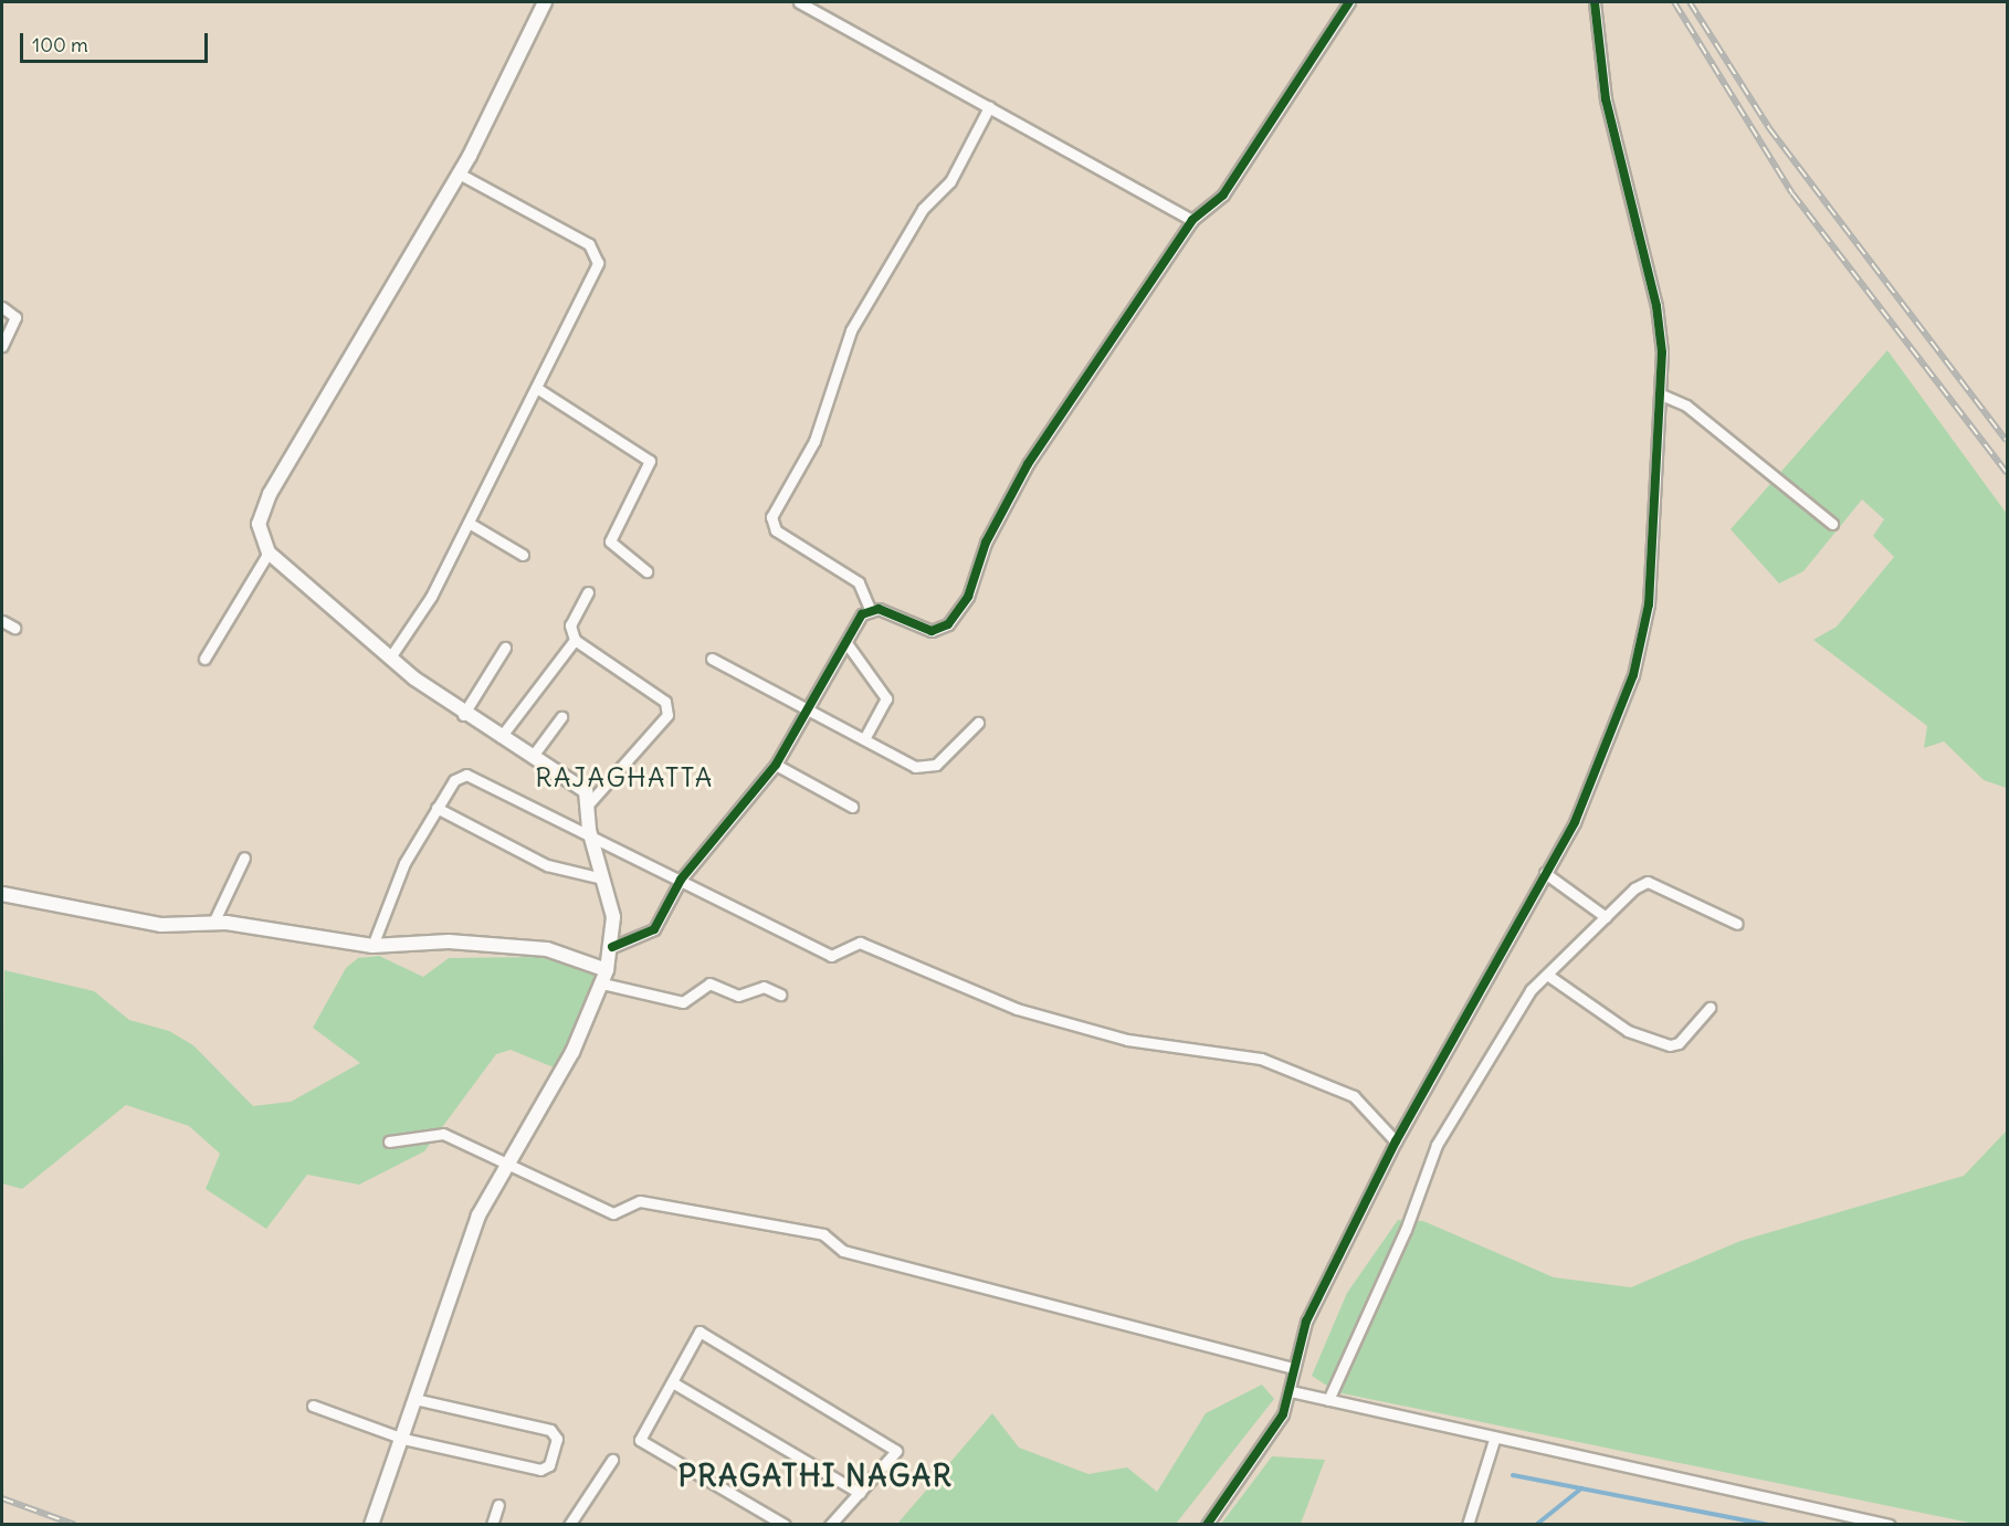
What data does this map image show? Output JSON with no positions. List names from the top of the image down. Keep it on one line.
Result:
{"districts":["RAJAGHATTA","PRAGATHI NAGAR"],"scale_bar":"100 m"}
